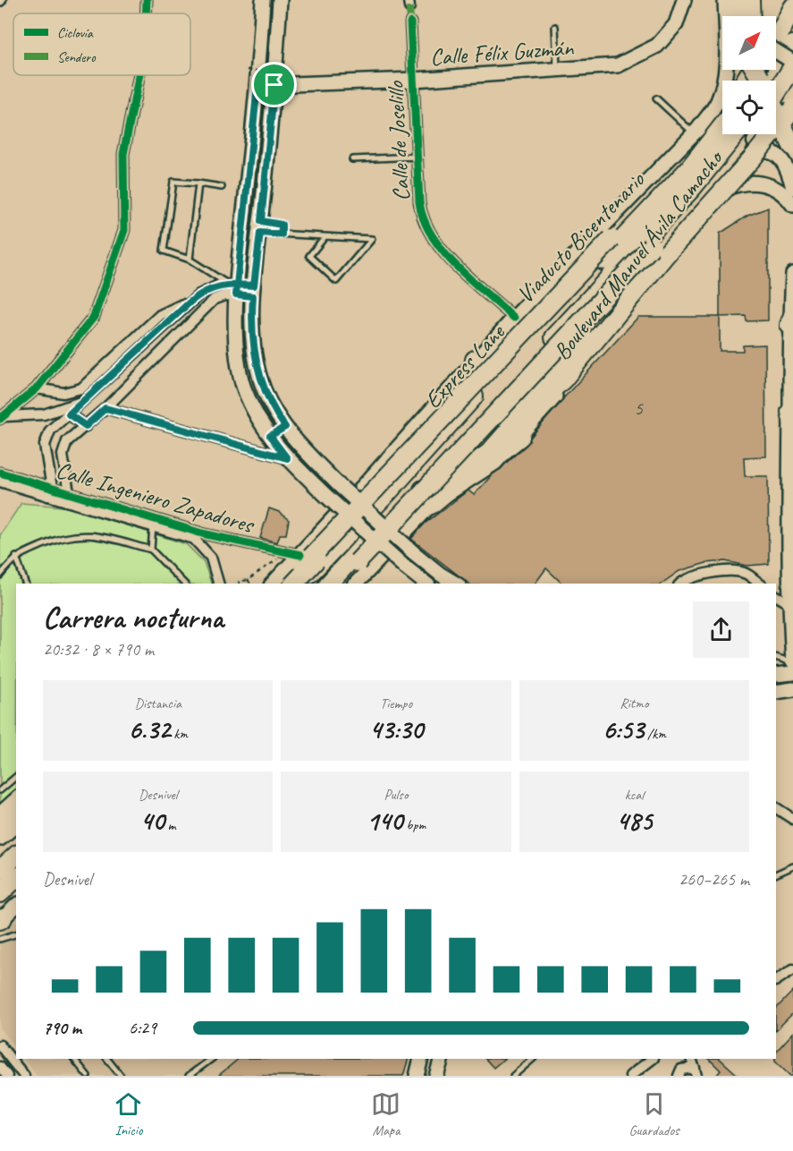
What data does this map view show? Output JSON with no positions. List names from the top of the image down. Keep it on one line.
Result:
{"streets":{"highway":["Viaducto Bicentenario","Boulevard Manuel Ávila Camacho","Express Lane"],"main road":["Calle Félix Guzmán"],"street":["Calle de Joselillo","Calle Ingeniero Zapadores"]},"crossings":[["Calle Félix Guzmán","Calle de Joselillo"],["Calle de Joselillo","Boulevard Manuel Ávila Camacho"],["Viaducto Bicentenario","Boulevard Manuel Ávila Camacho"],["Viaducto Bicentenario","Calle Ingeniero Zapadores"],["Boulevard Manuel Ávila Camacho","Calle Ingeniero Zapadores"]],"house_numbers":["5"],"legend":["Ciclovía","Sendero"],"north":"top right","page":{"heading":["Carrera nocturna","20:32 · 8 × 790 m"],"stats":[["Distancia","6.32 km"],["Tiempo","43:30"],["Ritmo","6:53 /km"],["Desnivel","40 m"],["Pulso","140 bpm"],["kcal","485"]],"chart":["Desnivel","260–265 m"],"list":[{"name":"790 m","note":"6:29"}],"tabs":["Inicio","Mapa","Guardados"]}}
